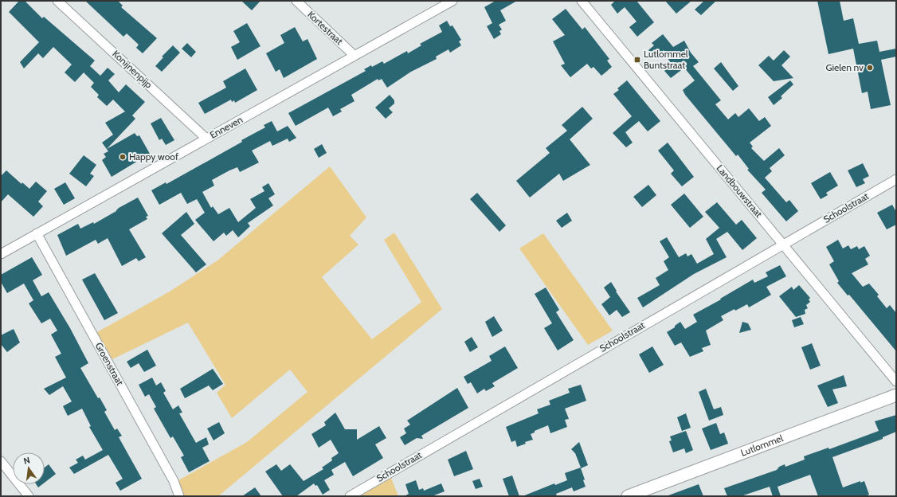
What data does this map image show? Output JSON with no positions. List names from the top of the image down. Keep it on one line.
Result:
{"streets":{"main road":["Lutlommel"],"street":["Kortestraat","Konijnenpijp","Enneven","Landbouwstraat","Schoolstraat","Groenstraat"]},"crossings":[["Kortestraat","Enneven"],["Konijnenpijp","Enneven"],["Enneven","Groenstraat"],["Landbouwstraat","Schoolstraat"]],"places":{"transit":["Lutlommel Buntstraat"],"other":["Gielen nv","Happy woof"]},"north":"top"}
